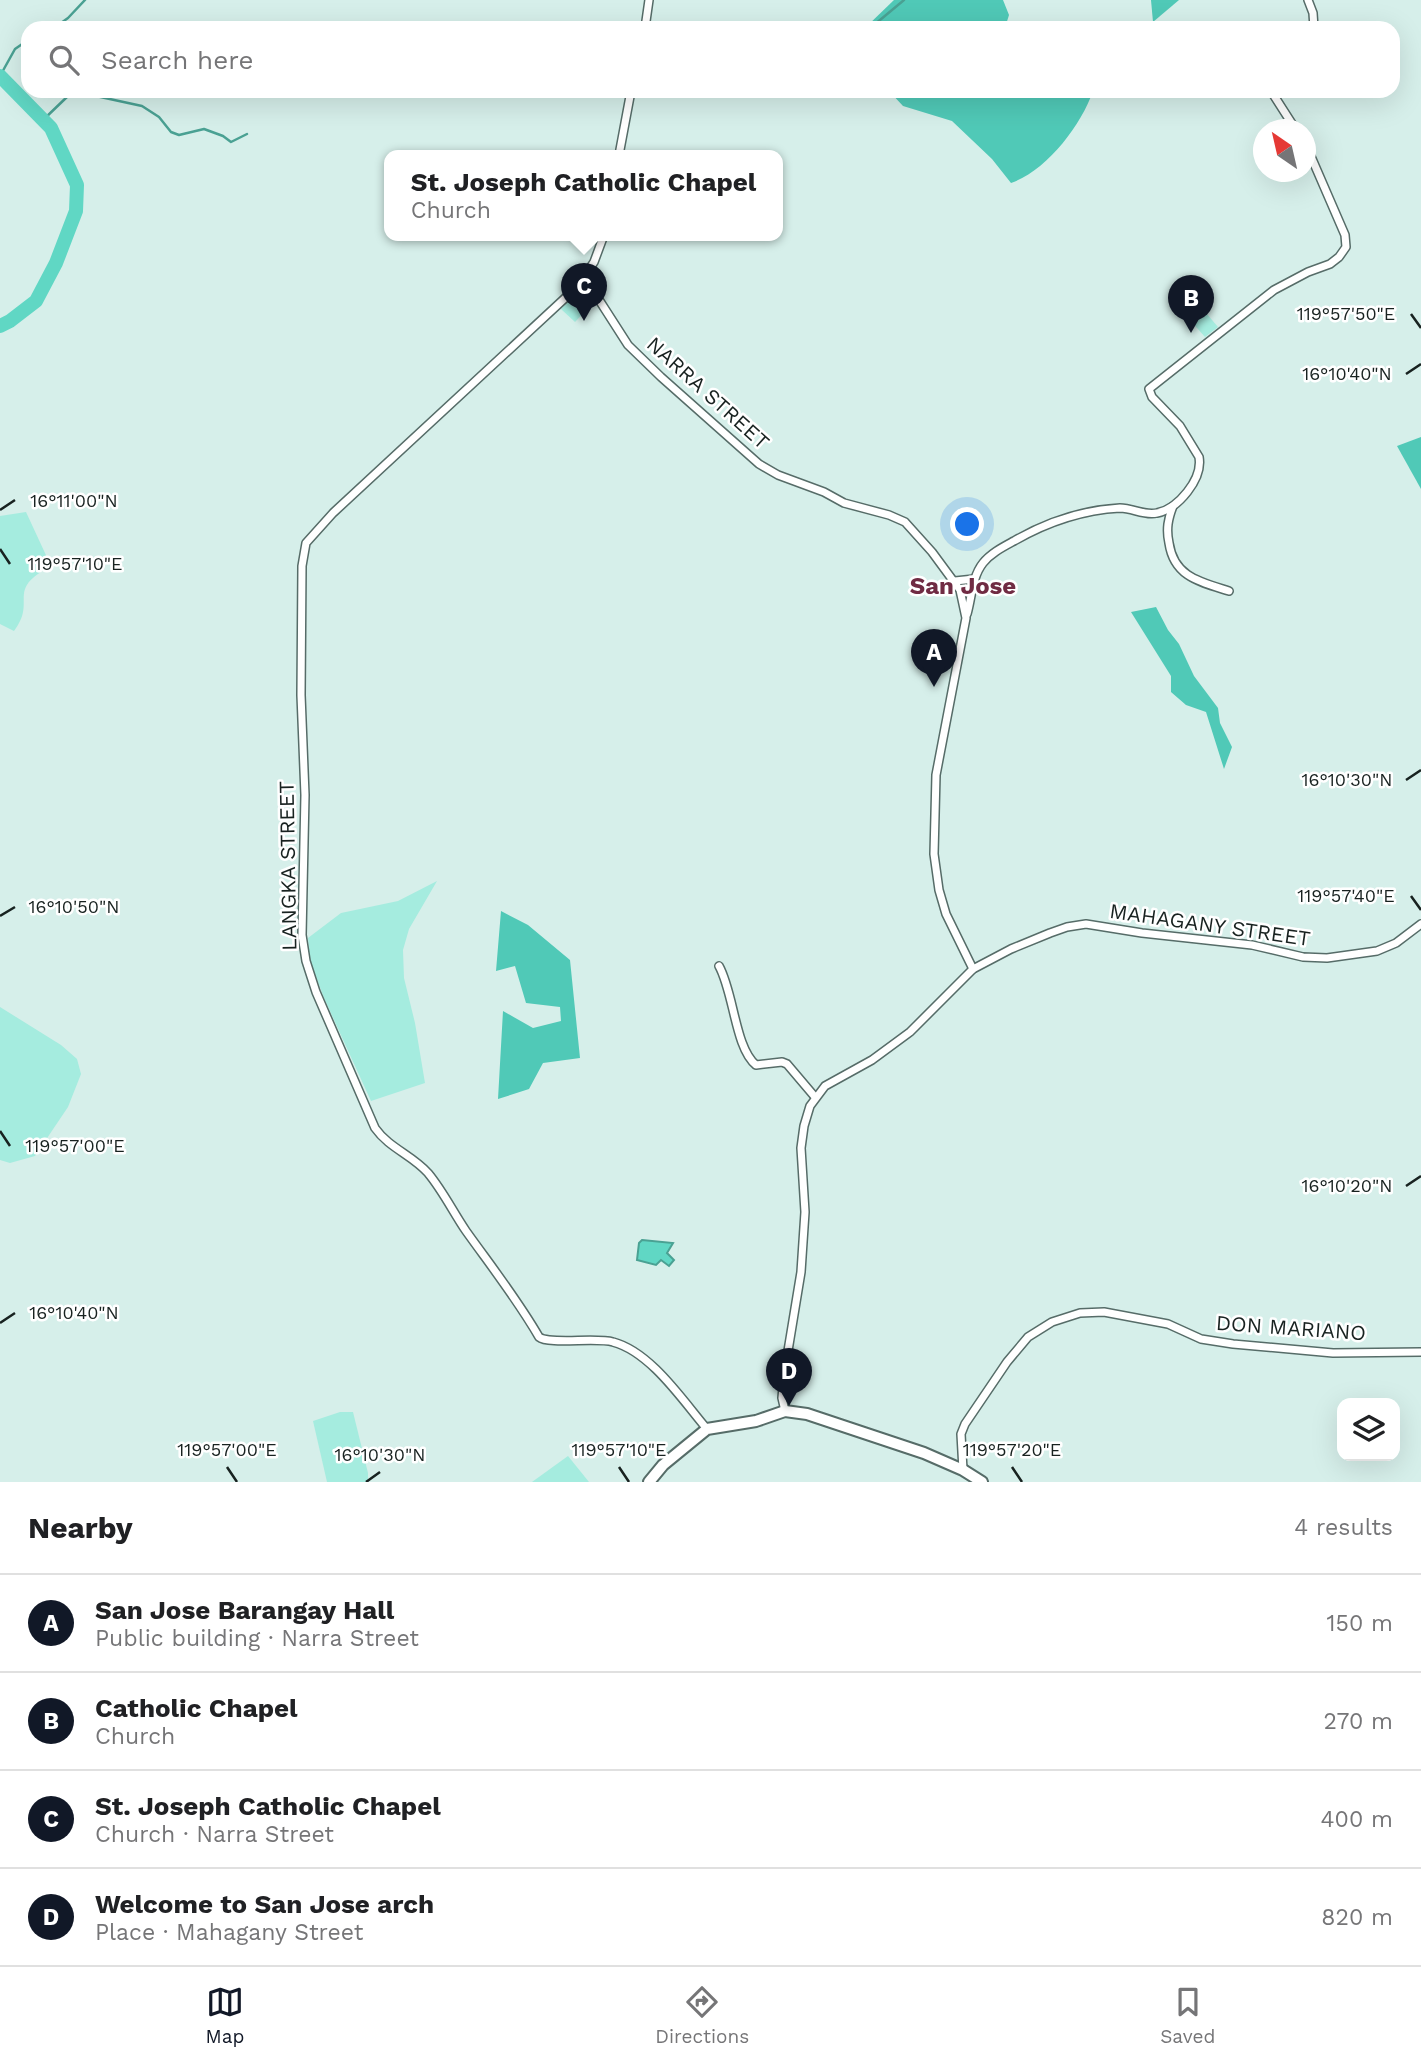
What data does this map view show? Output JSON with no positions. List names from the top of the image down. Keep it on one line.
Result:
{"streets":{"street":["NARRA STREET","LANGKA STREET","MAHAGANY STREET","DON MARIANO"]},"crossings":[["NARRA STREET","LANGKA STREET"],["NARRA STREET","MAHAGANY STREET"]],"districts":["San Jose"],"north":"top left","page":{"search":"Search here","popup":["St. Joseph Catholic Chapel","Church"],"pins":["C","B","A","D"],"heading":["Nearby","4 results"],"list":[{"mark":"A","name":"San Jose Barangay Hall","note":"Public building · Narra Street","value":"150 m"},{"mark":"B","name":"Catholic Chapel","note":"Church","value":"270 m"},{"mark":"C","name":"St. Joseph Catholic Chapel","note":"Church · Narra Street","value":"400 m"},{"mark":"D","name":"Welcome to San Jose arch","note":"Place · Mahagany Street","value":"820 m"}],"nav":["Map","Directions","Saved"]},"coordinates":["119°57'50\"E","16°10'40\"N","16°11'00\"N","119°57'10\"E","16°10'30\"N","119°57'40\"E","16°10'50\"N","119°57'00\"E","16°10'20\"N","119°57'20\"E"]}
